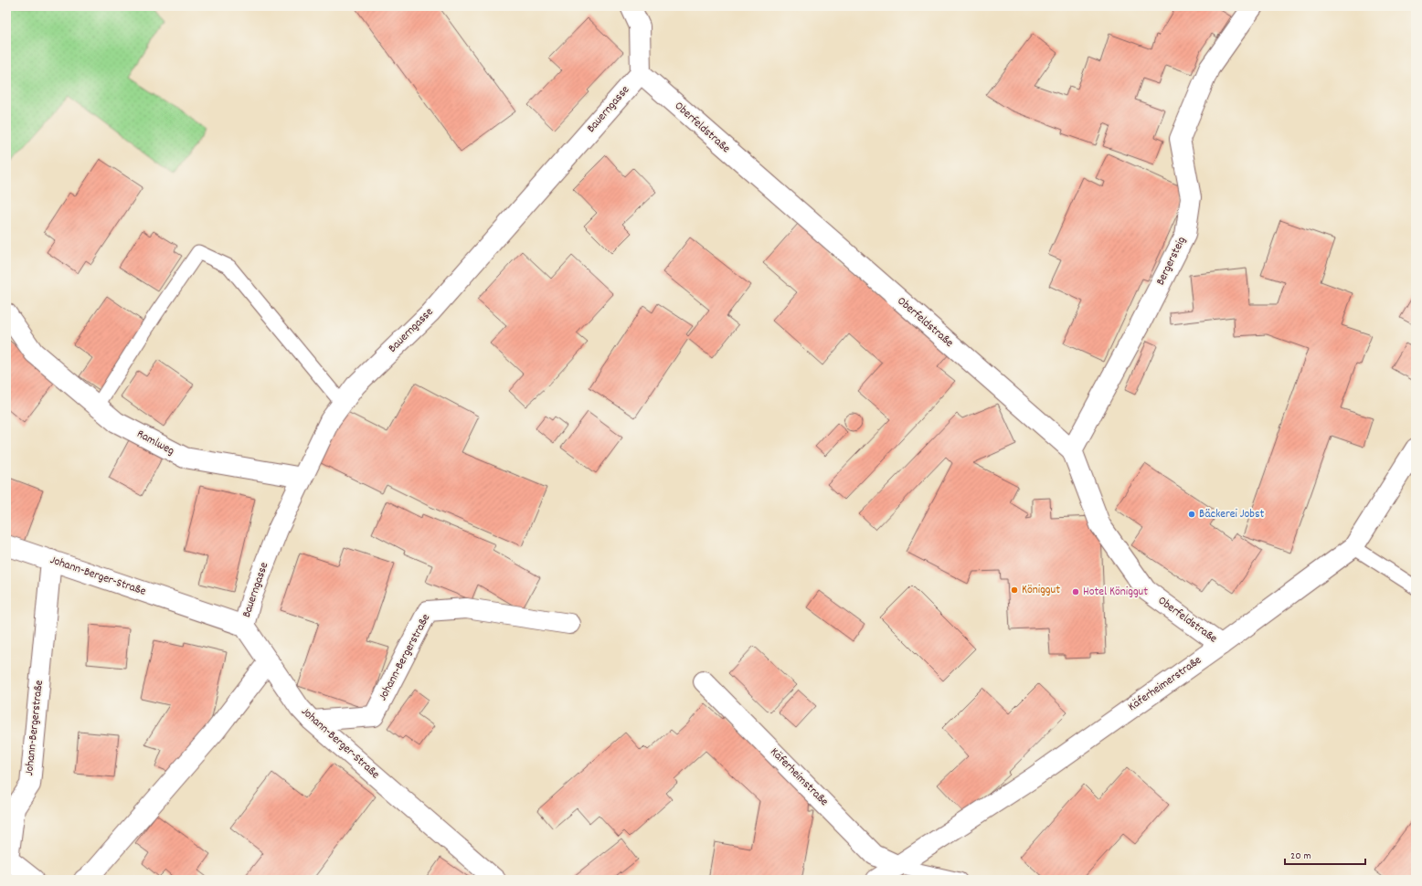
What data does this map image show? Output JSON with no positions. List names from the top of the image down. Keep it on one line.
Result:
{"streets":{"street":["Bauerngasse","Oberfeldstraße","Bergersteig","Ramlweg","Johann-Berger-Straße","Johann-Bergerstraße","Käferheimerstraße","Käferheimstraße"]},"crossings":[["Bauerngasse","Oberfeldstraße"],["Bauerngasse","Ramlweg"],["Bauerngasse","Johann-Berger-Straße"],["Oberfeldstraße","Bergersteig"],["Oberfeldstraße","Käferheimerstraße"],["Johann-Berger-Straße","Johann-Bergerstraße"],["Käferheimerstraße","Käferheimstraße"]],"places":["Bäckerei Jobst","Königgut","Hotel Königgut"],"scale_bar":"20 m"}
